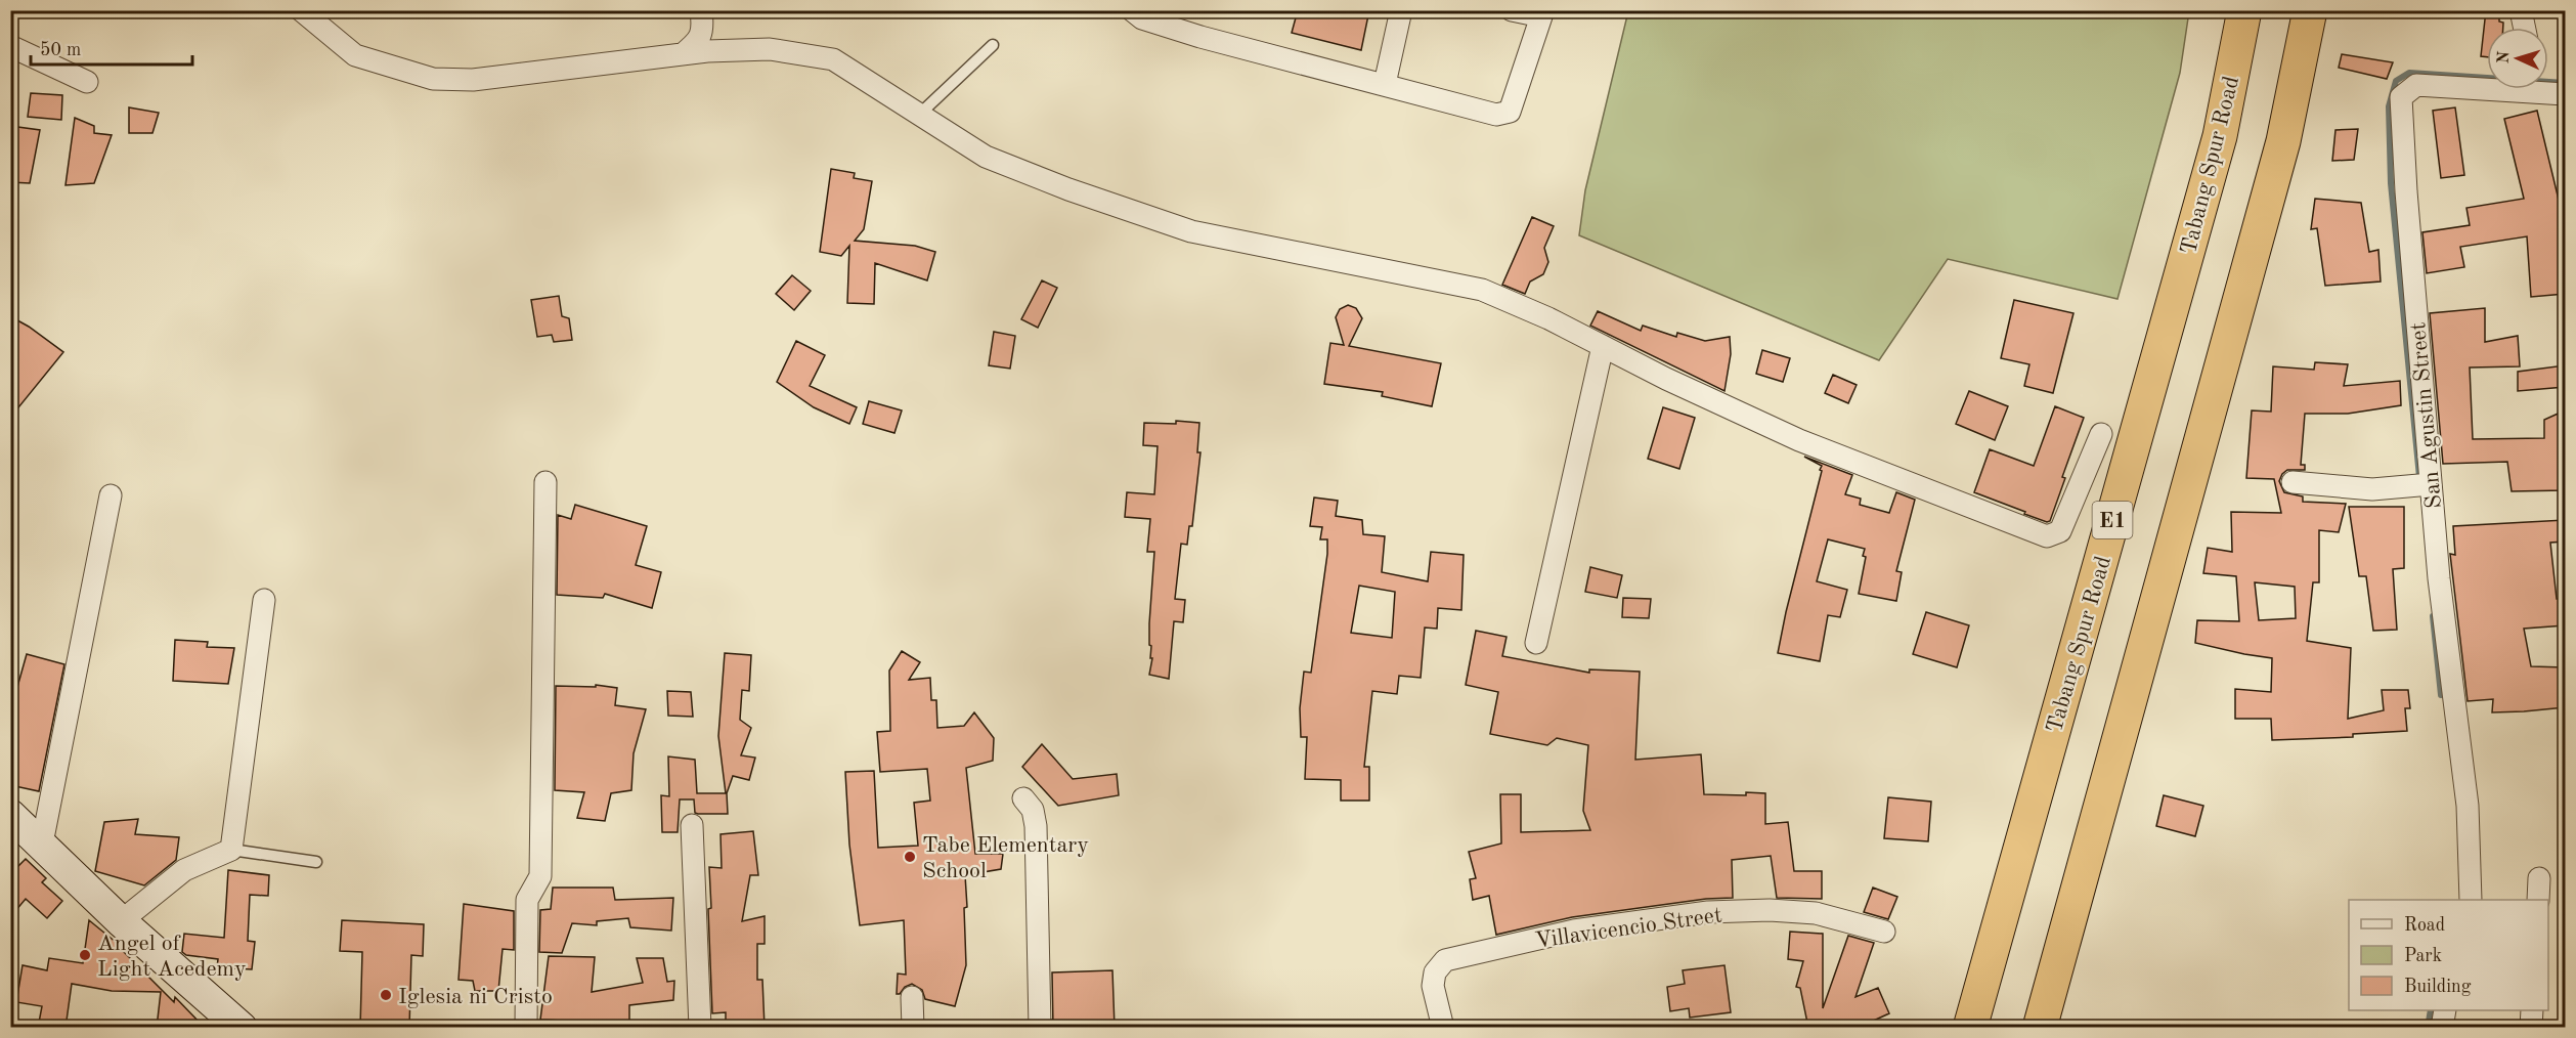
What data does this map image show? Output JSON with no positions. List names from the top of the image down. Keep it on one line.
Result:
{"streets":{"highway":["Tabang Spur Road","E1"],"street":["San Agustin Street","Villavicencio Street"]},"places":["Tabe Elementary School","Angel of Light Acedemy","Iglesia ni Cristo"],"legend":["Road","Park","Building"],"scale_bar":"50 m","north":"left"}
